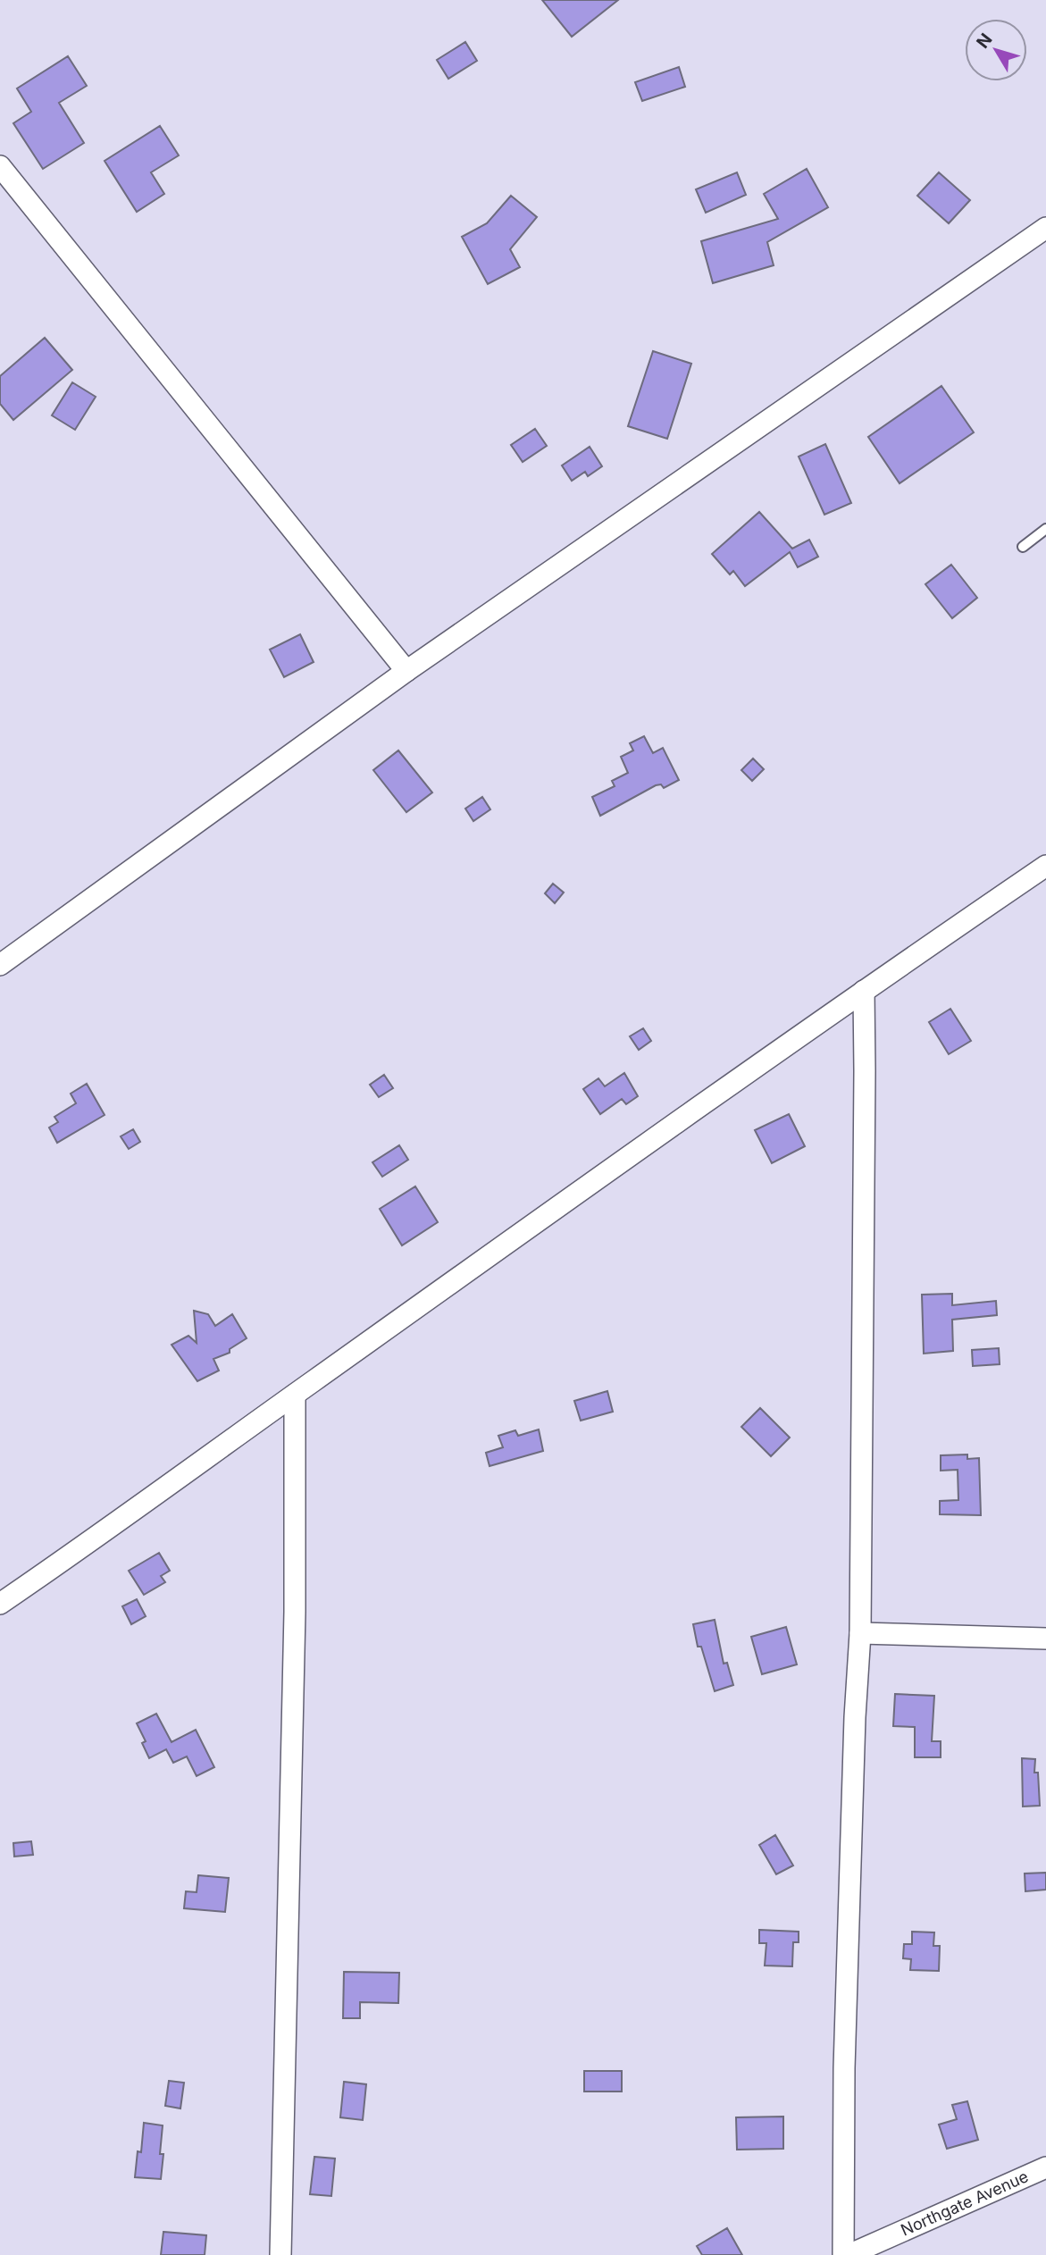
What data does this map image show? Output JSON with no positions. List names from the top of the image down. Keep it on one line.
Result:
{"streets":{"street":["Northgate Avenue"]},"north":"top left"}
